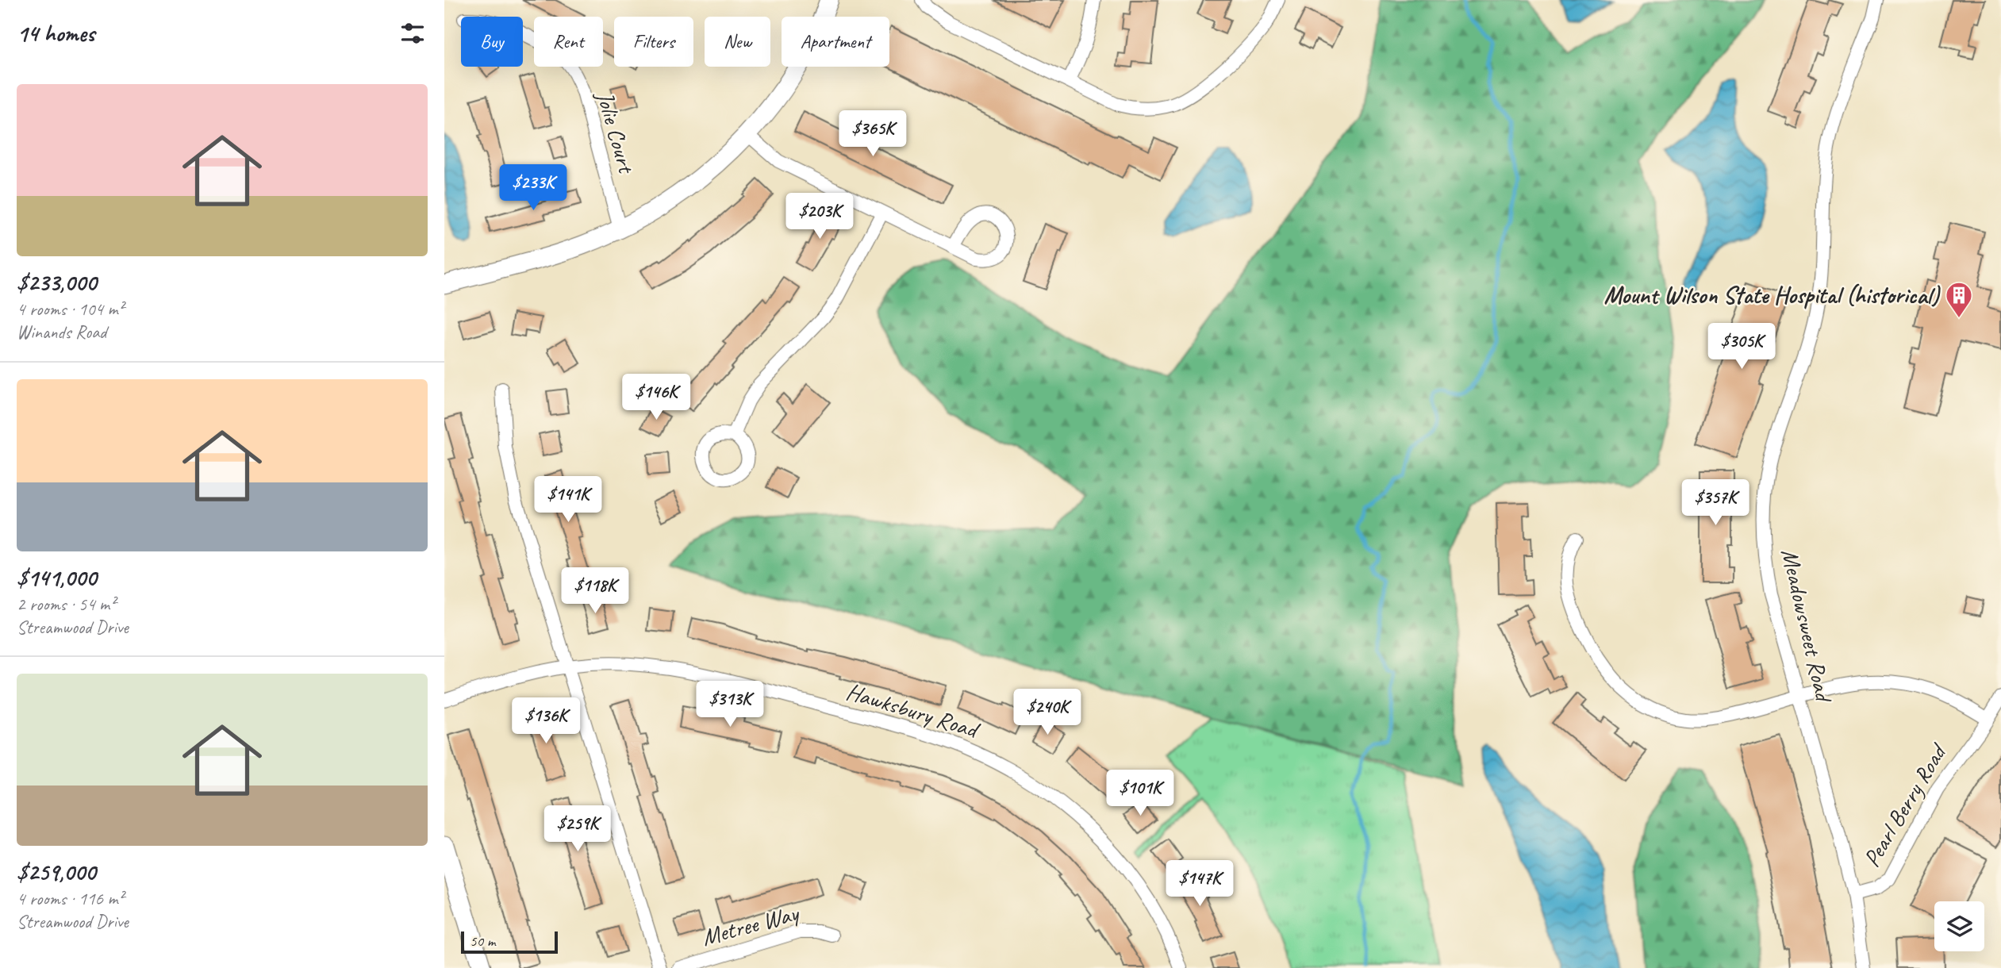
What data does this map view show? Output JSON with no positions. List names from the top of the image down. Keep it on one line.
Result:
{"streets":{"street":["Jolie Court","Meadowsweet Road","Hawksbury Road","Pearl Berry Road","Metree Way"]},"crossings":[["Meadowsweet Road","Pearl Berry Road"]],"places":{"building":["Mount Wilson State Hospital (historical)"]},"scale_bar":"50 m","page":{"heading":"14 homes","chip":["Buy","Rent","Filters","New","Apartment"],"list":[{"name":"$233,000","note":"4 rooms · 104 m² · Winands Road"},{"name":"$141,000","note":"2 rooms · 54 m² · Streamwood Drive"},{"name":"$259,000","note":"4 rooms · 116 m² · Streamwood Drive"}],"price":["$365K","$233K","$203K","$305K","$146K","$141K","$357K","$118K","$313K","$240K","$136K","$101K","$259K","$147K"],"scale":"50 m"}}
